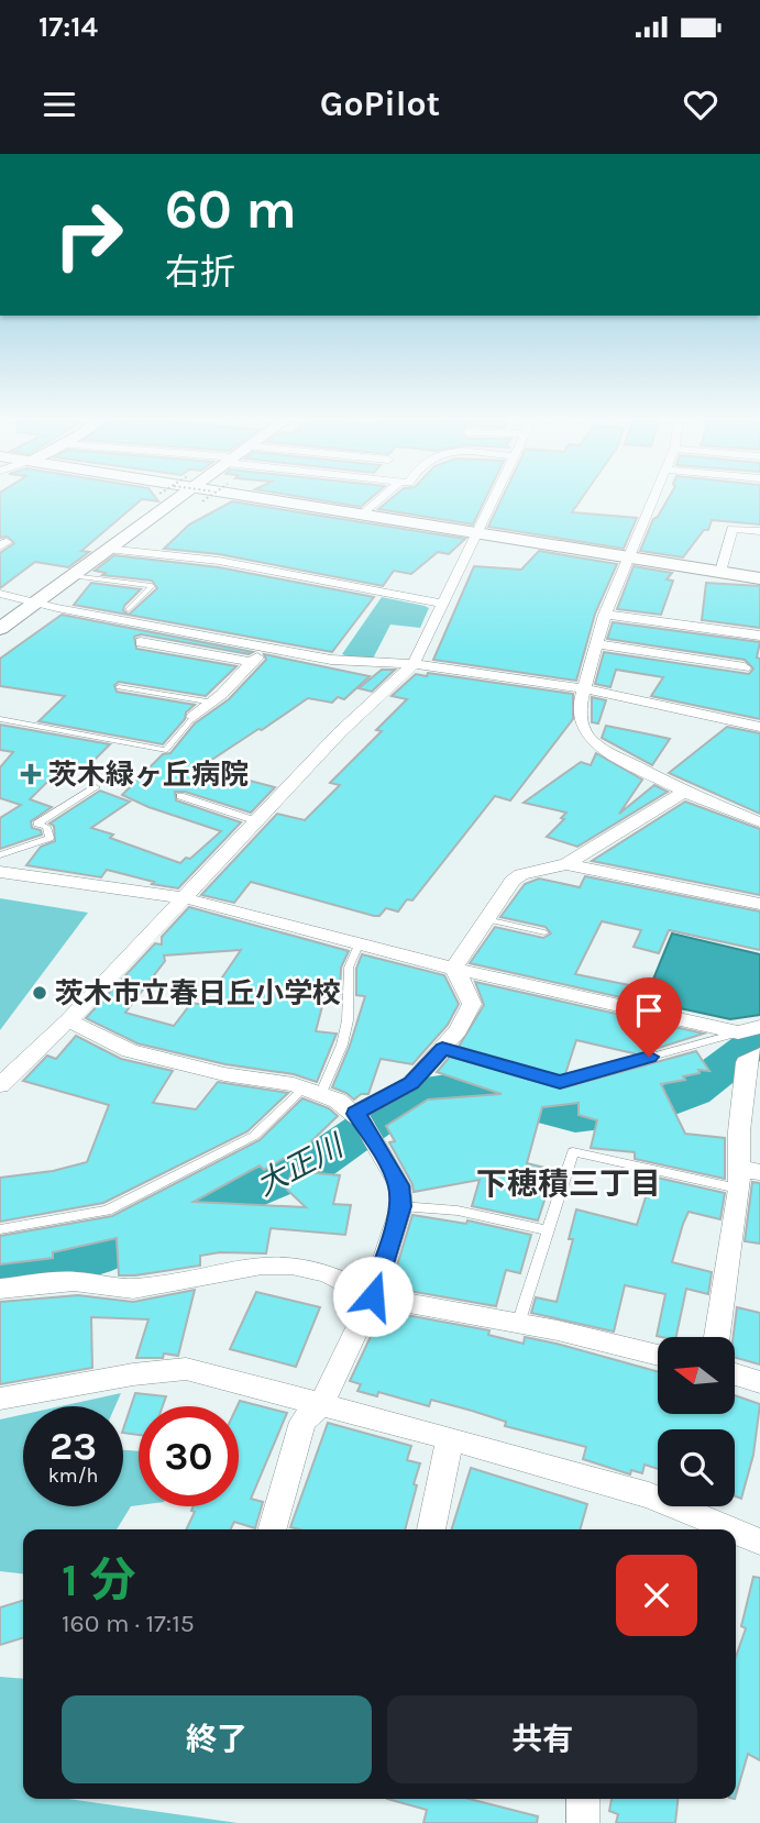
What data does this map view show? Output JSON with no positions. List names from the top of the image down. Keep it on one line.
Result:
{"districts":["下穂積三丁目"],"water":["大正川"],"places":{"health":["茨木緑ヶ丘病院"],"other":["茨木市立春日丘小学校"]},"north":"left","page":{"status":"17:14","header":"GoPilot","turn":["60 m","右折"],"speed":"23 km/h","limit":"30","heading":["1 分","160 m · 17:15"],"buttons":["終了","共有"]}}
